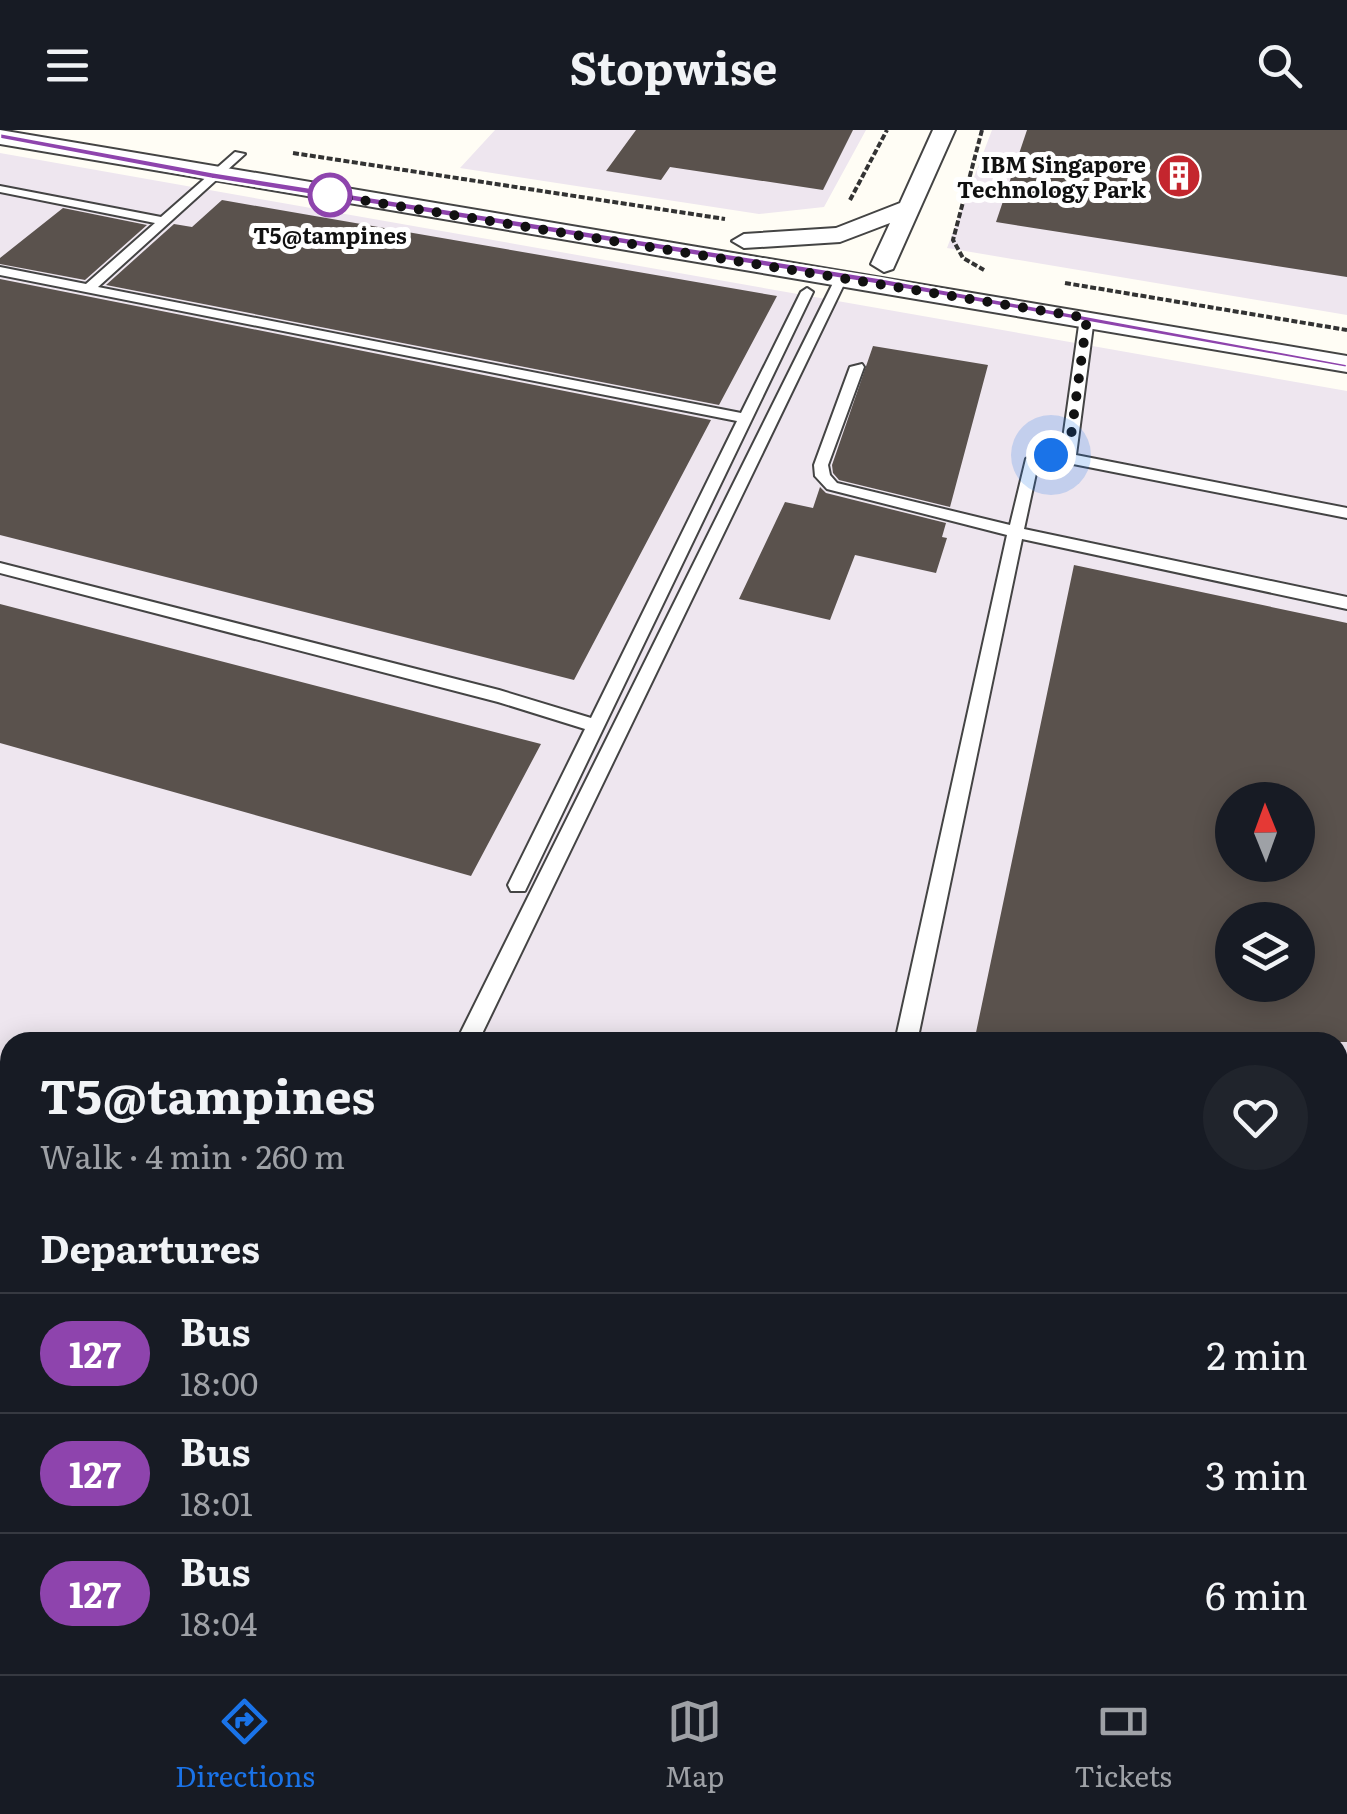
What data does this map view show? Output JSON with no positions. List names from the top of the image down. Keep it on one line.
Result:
{"places":{"building":["IBM Singapore Technology Park"],"other":["T5@tampines"]},"lines":["bus line 127"],"north":"top","page":{"header":"Stopwise","heading":[["T5@tampines","Walk · 4 min · 260 m"],"Departures"],"list":[{"mark":"127","name":"Bus","note":"18:00","value":"2 min"},{"mark":"127","name":"Bus","note":"18:01","value":"3 min"},{"mark":"127","name":"Bus","note":"18:04","value":"6 min"}],"tabs":["Directions","Map","Tickets"]}}
